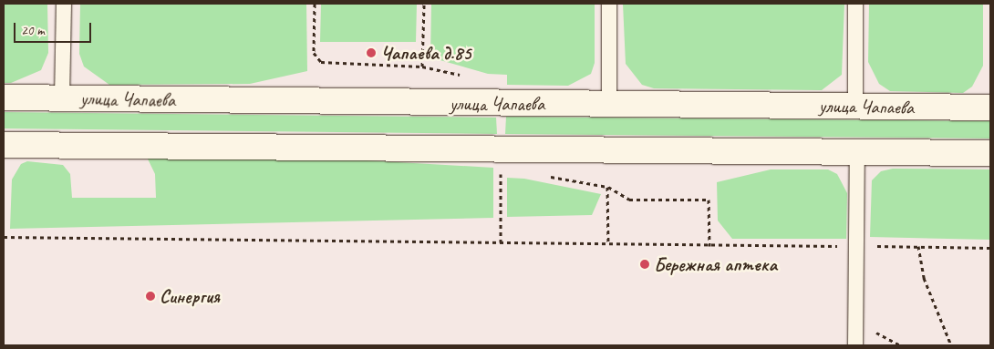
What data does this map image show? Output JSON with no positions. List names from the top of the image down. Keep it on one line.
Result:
{"streets":{"main road":["улица Чапаева"]},"places":["Чапаева д.85","Бережная аптека","Синергия"],"scale_bar":"20 m"}
